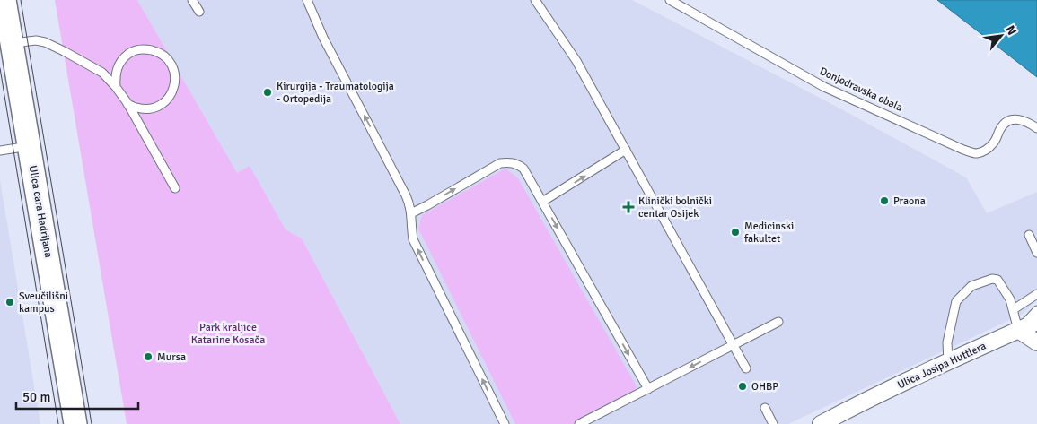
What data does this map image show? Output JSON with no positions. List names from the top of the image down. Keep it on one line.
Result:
{"streets":{"main road":["Ulica cara Hadrijana"],"street":["Ulica Josipa Huttlera"],"lane":["Donjodravska obala"]},"parks":["Park kraljice Katarine Kosača"],"places":{"other":["Kirurgija - Traumatologija - Ortopedija","Praona","Medicinski fakultet","Sveučilišni kampus","Mursa","OHBP"],"health":["Klinički bolnički centar Osijek"]},"scale_bar":"50 m","north":"top right"}
